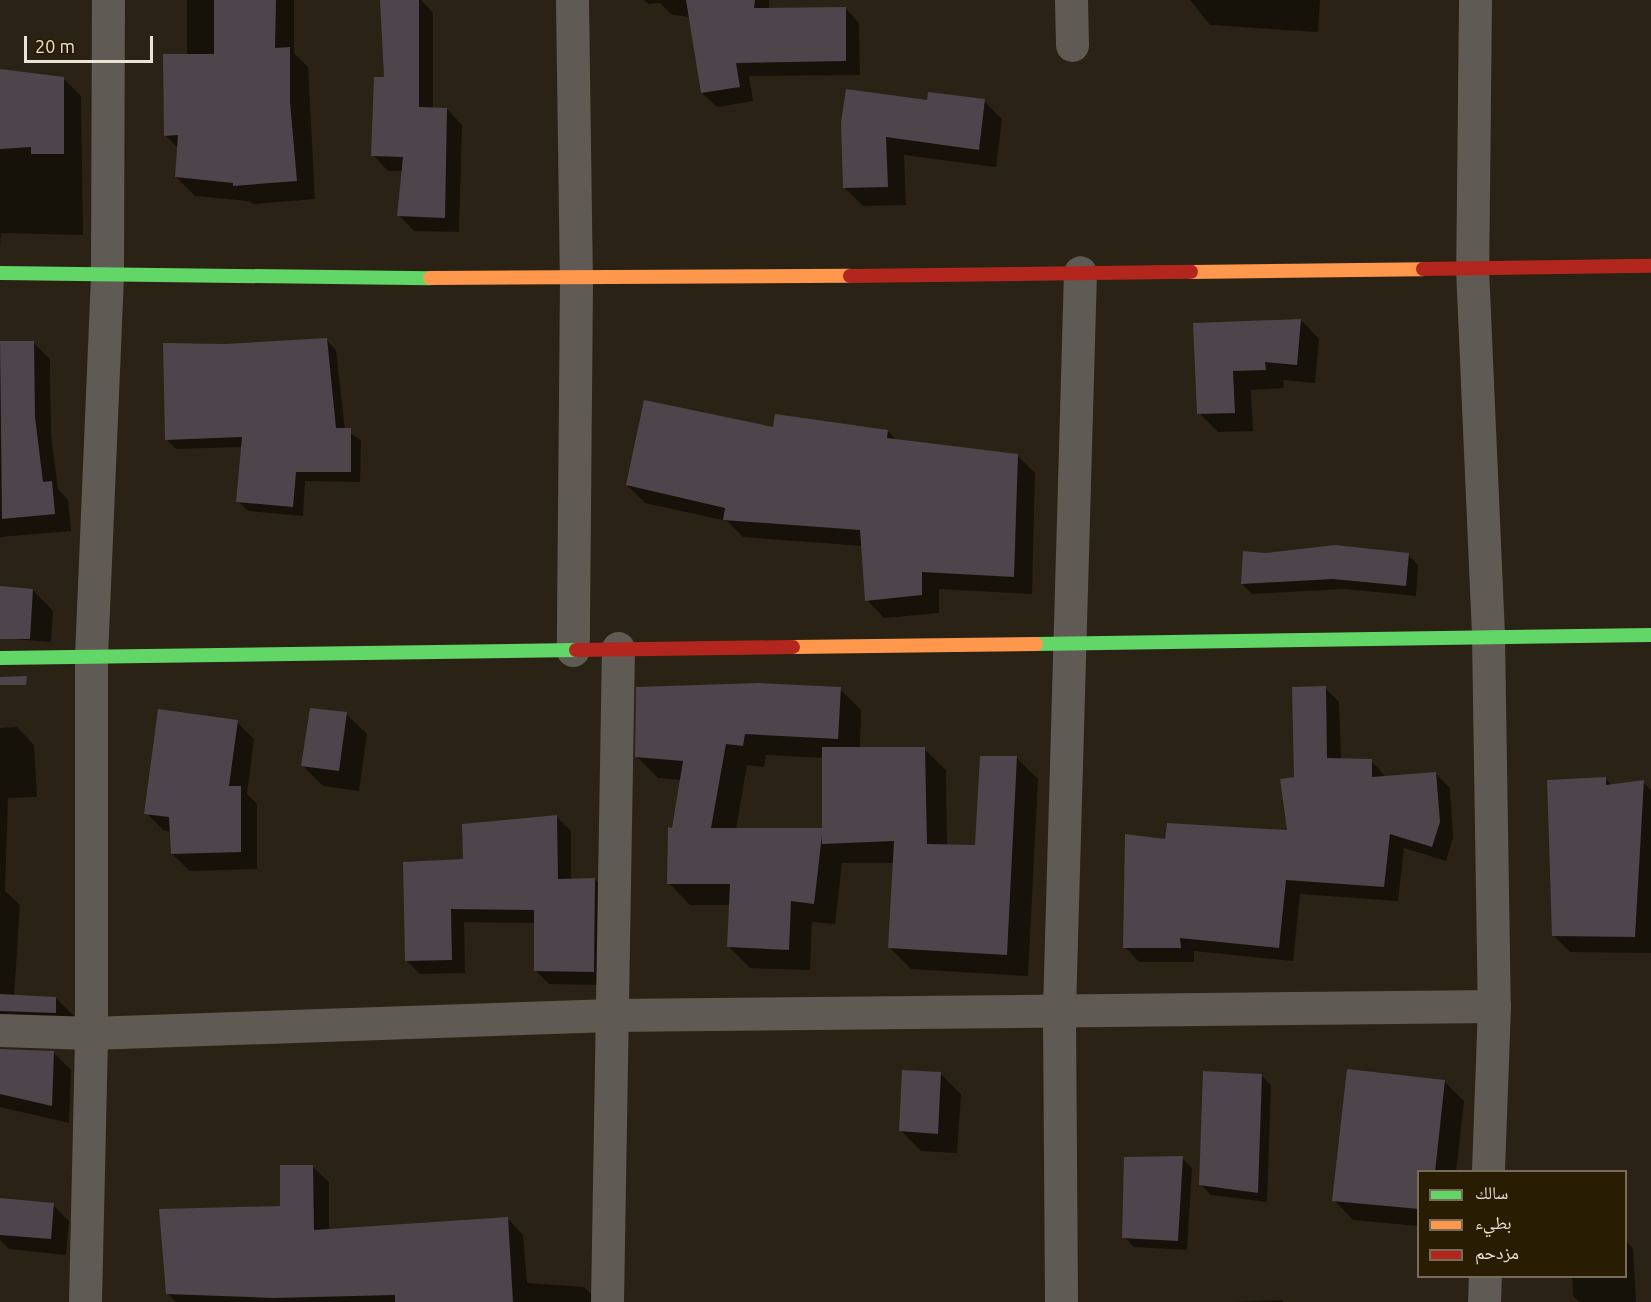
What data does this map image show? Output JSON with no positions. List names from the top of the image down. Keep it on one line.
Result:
{"legend":["سالك","بطيء","مزدحم"],"scale_bar":"20 m"}
